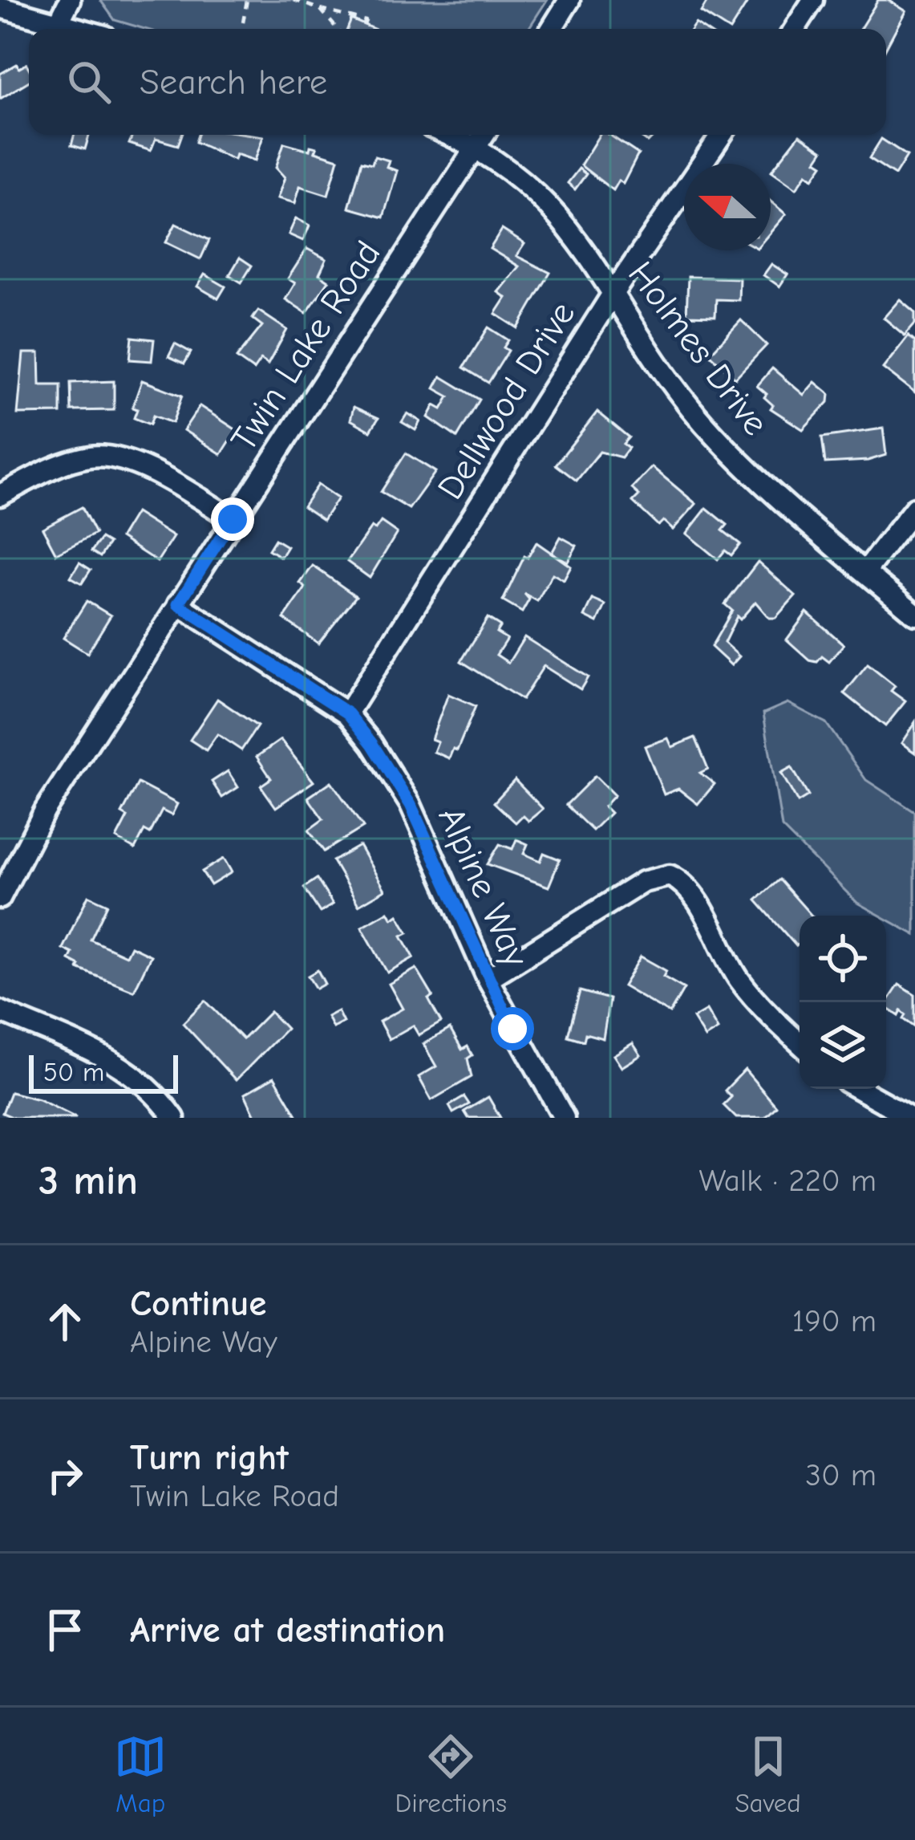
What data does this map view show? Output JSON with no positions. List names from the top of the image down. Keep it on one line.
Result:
{"streets":{"street":["Twin Lake Road","Holmes Drive","Dellwood Drive","Alpine Way"]},"crossings":[["Twin Lake Road","Holmes Drive"],["Twin Lake Road","Alpine Way"],["Holmes Drive","Dellwood Drive"],["Dellwood Drive","Alpine Way"]],"scale_bar":"50 m","north":"left","page":{"search":"Search here","scale":"50 m","heading":["3 min","Walk · 220 m"],"list":[["Continue","Alpine Way","190 m"],["Turn right","Twin Lake Road","30 m"],"Arrive at destination"],"nav":["Map","Directions","Saved"]}}
